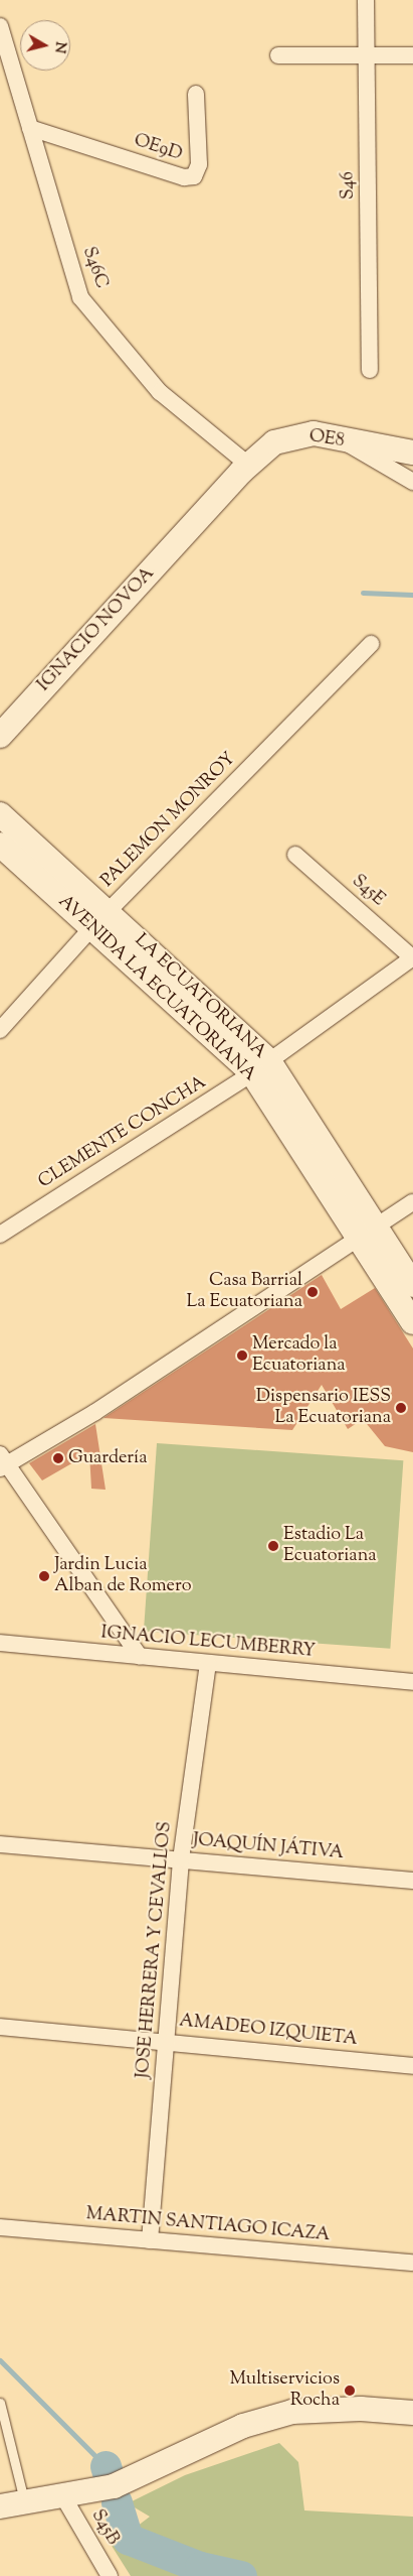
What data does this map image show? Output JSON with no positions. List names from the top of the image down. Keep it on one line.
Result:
{"streets":{"street":["OE9D","S46","S46C","OE8","IGNACIO NOVOA","PALEMON MONROY","S45E","AVENIDA LA ECUATORIANA","CLEMENTE CONCHA","IGNACIO LECUMBERRY","JOAQUÍN JÁTIVA","JOSE HERRERA Y CEVALLOS","AMADEO IZQUIETA","MARTIN SANTIAGO ICAZA","S45B"]},"crossings":[["OE9D","S46C"],["S46C","OE8"],["OE8","IGNACIO NOVOA"],["PALEMON MONROY","AVENIDA LA ECUATORIANA"],["S45E","CLEMENTE CONCHA"],["AVENIDA LA ECUATORIANA","CLEMENTE CONCHA"],["IGNACIO LECUMBERRY","JOSE HERRERA Y CEVALLOS"],["JOAQUÍN JÁTIVA","JOSE HERRERA Y CEVALLOS"],["JOSE HERRERA Y CEVALLOS","AMADEO IZQUIETA"],["JOSE HERRERA Y CEVALLOS","MARTIN SANTIAGO ICAZA"]],"places":["Casa Barrial La Ecuatoriana","Mercado la Ecuatoriana","Dispensario IESS La Ecuatoriana","Guardería","Estadio La Ecuatoriana","Jardin Lucia Alban de Romero","Multiservicios Rocha"],"north":"right"}
